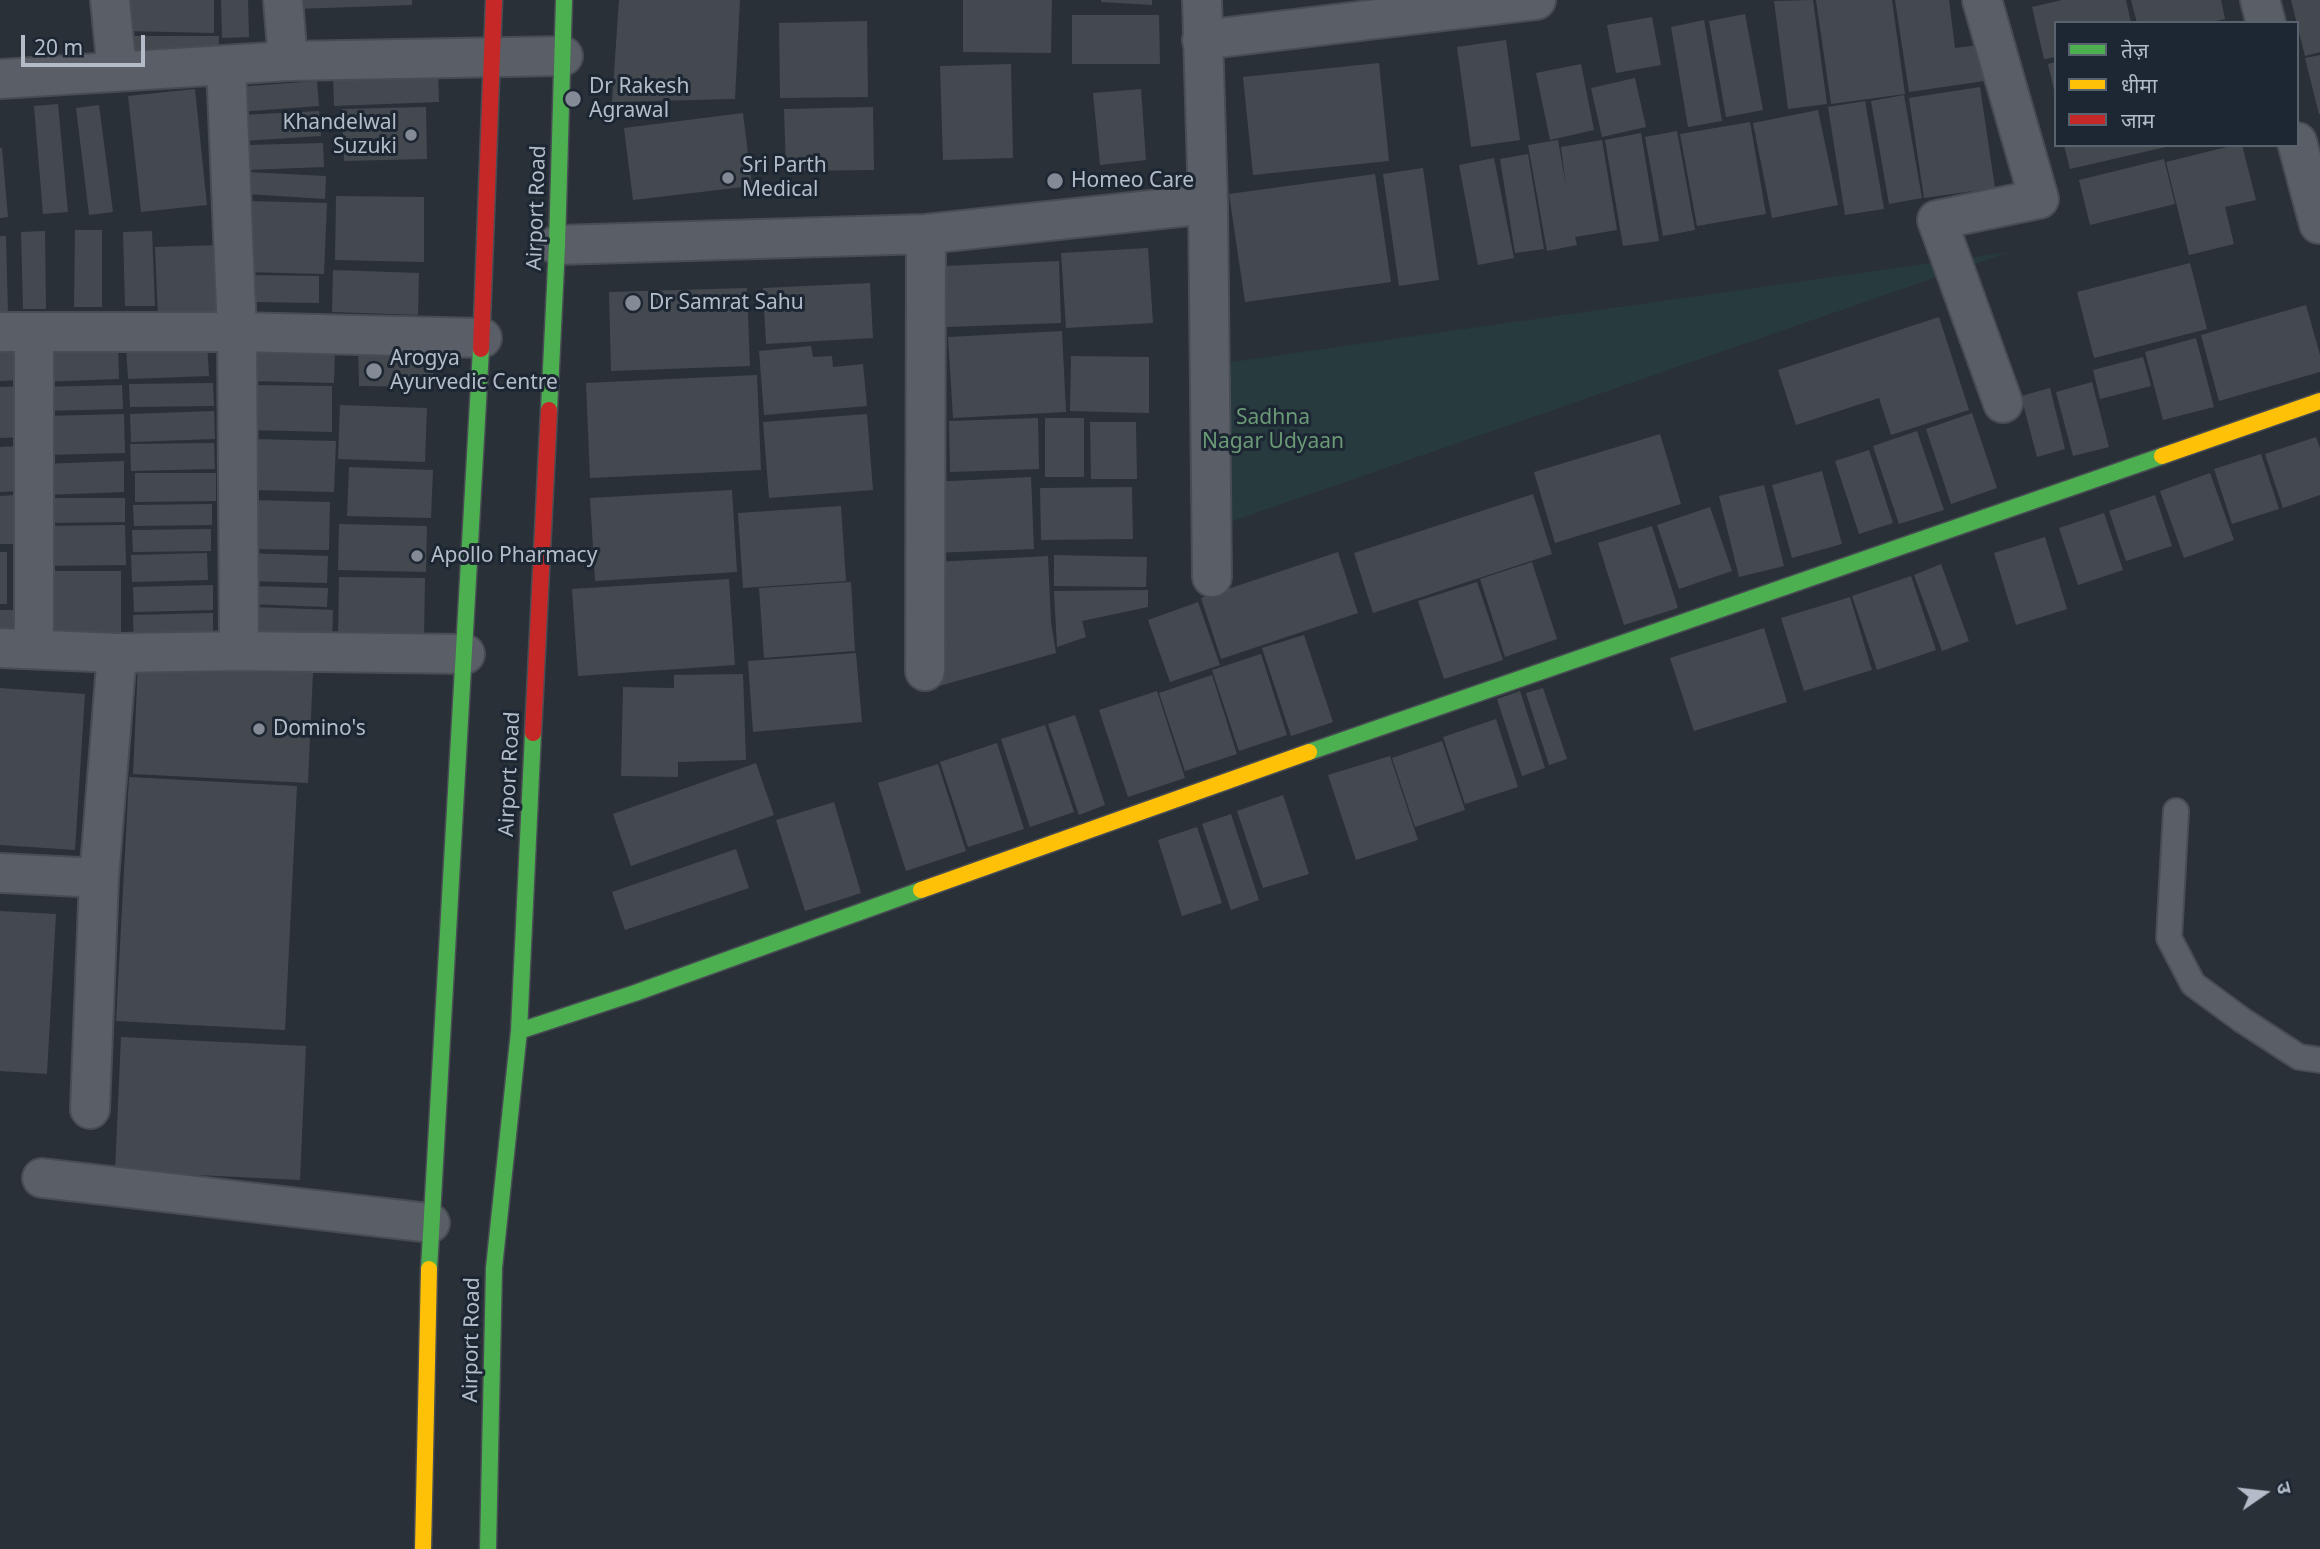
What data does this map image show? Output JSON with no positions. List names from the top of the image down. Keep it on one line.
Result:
{"streets":{"main road":["Airport Road"]},"parks":["Sadhna Nagar Udyaan"],"places":["Dr Rakesh Agrawal","Khandelwal Suzuki","Sri Parth Medical","Homeo Care","Dr Samrat Sahu","Arogya Ayurvedic Centre","Apollo Pharmacy","Domino's"],"legend":["तेज़","धीमा","जाम"],"scale_bar":"20 m","north":"right"}
